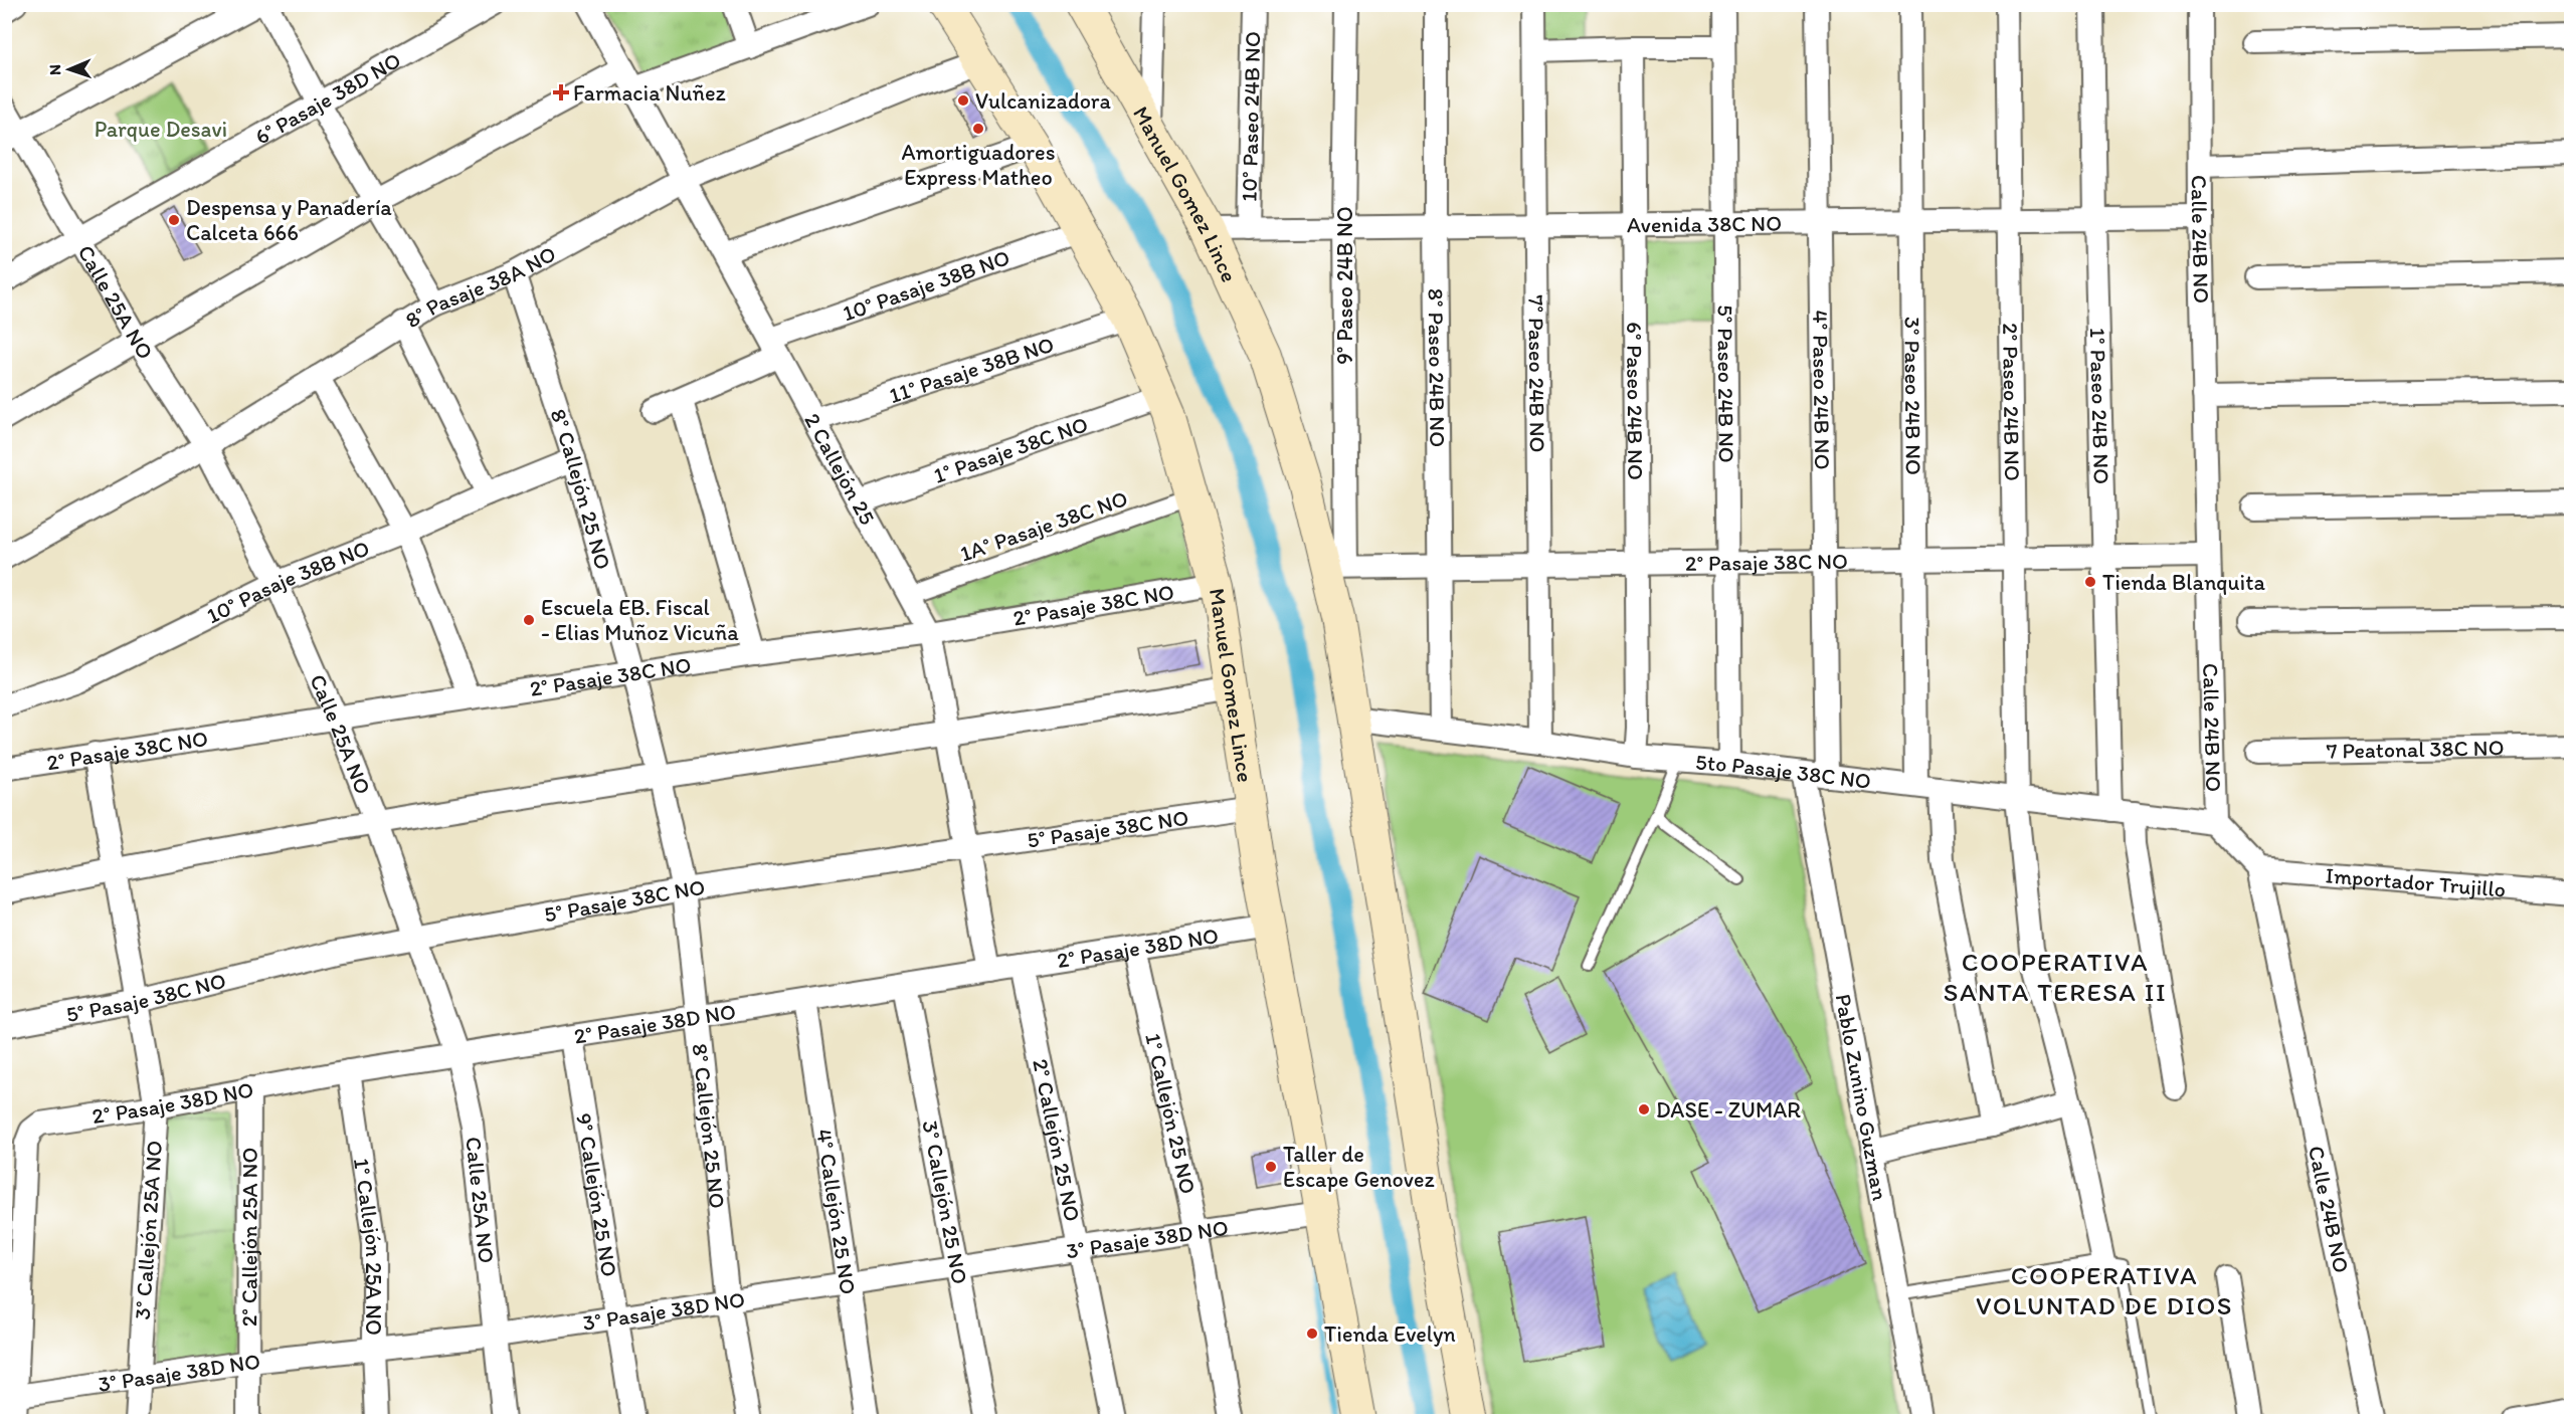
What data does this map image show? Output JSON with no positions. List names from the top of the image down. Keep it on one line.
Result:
{"streets":{"main road":["Manuel Gomez Lince"],"street":["6° Pasaje 38D NO","10° Paseo 24B NO","Avenida 38C NO","Calle 24B NO","10° Pasaje 38B NO","9° Paseo 24B NO","8° Pasaje 38A NO","Calle 25A NO","8° Paseo 24B NO","11° Pasaje 38B NO","7° Paseo 24B NO","5° Paseo 24B NO","4° Paseo 24B NO","3° Paseo 24B NO","2° Paseo 24B NO","6° Paseo 24B NO","1° Paseo 24B NO","1° Pasaje 38C NO","2 Callejón 25","8° Callejón 25 NO","1A° Pasaje 38C NO","2° Pasaje 38C NO","7 Peatonal 38C NO","5to Pasaje 38C NO","5° Pasaje 38C NO","Importador Trujillo","2° Pasaje 38D NO","Pablo Zunino Guzman","1° Callejón 25 NO","2° Callejón 25 NO","9° Callejón 25 NO","3° Callejón 25 NO","4° Callejón 25 NO","3° Callejón 25A NO","2° Callejón 25A NO","3° Pasaje 38D NO","1° Callejón 25A NO"]},"crossings":[["6° Pasaje 38D NO","Calle 25A NO"],["10° Paseo 24B NO","Avenida 38C NO"],["Manuel Gomez Lince","Avenida 38C NO"],["Manuel Gomez Lince","10° Pasaje 38B NO"],["Manuel Gomez Lince","9° Paseo 24B NO"],["Manuel Gomez Lince","8° Pasaje 38A NO"],["Manuel Gomez Lince","11° Pasaje 38B NO"],["Manuel Gomez Lince","1° Pasaje 38C NO"],["Manuel Gomez Lince","1A° Pasaje 38C NO"],["Manuel Gomez Lince","2° Pasaje 38C NO"],["Manuel Gomez Lince","5to Pasaje 38C NO"],["Manuel Gomez Lince","5° Pasaje 38C NO"],["Manuel Gomez Lince","2° Pasaje 38D NO"],["Manuel Gomez Lince","3° Pasaje 38D NO"],["Avenida 38C NO","Calle 24B NO"],["Avenida 38C NO","9° Paseo 24B NO"],["Avenida 38C NO","8° Paseo 24B NO"],["Avenida 38C NO","7° Paseo 24B NO"],["Avenida 38C NO","5° Paseo 24B NO"],["Avenida 38C NO","4° Paseo 24B NO"],["Avenida 38C NO","3° Paseo 24B NO"],["Avenida 38C NO","2° Paseo 24B NO"],["Avenida 38C NO","6° Paseo 24B NO"],["Avenida 38C NO","1° Paseo 24B NO"],["Calle 24B NO","2° Pasaje 38C NO"],["Calle 24B NO","5to Pasaje 38C NO"],["Calle 24B NO","Importador Trujillo"],["10° Pasaje 38B NO","Calle 25A NO"],["10° Pasaje 38B NO","2 Callejón 25"],["10° Pasaje 38B NO","8° Callejón 25 NO"],["9° Paseo 24B NO","2° Pasaje 38C NO"],["8° Pasaje 38A NO","Calle 25A NO"],["8° Pasaje 38A NO","2 Callejón 25"],["8° Pasaje 38A NO","8° Callejón 25 NO"],["Calle 25A NO","2° Pasaje 38C NO"],["Calle 25A NO","5° Pasaje 38C NO"],["Calle 25A NO","2° Pasaje 38D NO"],["Calle 25A NO","3° Pasaje 38D NO"],["8° Paseo 24B NO","2° Pasaje 38C NO"],["8° Paseo 24B NO","5to Pasaje 38C NO"],["11° Pasaje 38B NO","2 Callejón 25"],["7° Paseo 24B NO","2° Pasaje 38C NO"],["7° Paseo 24B NO","5to Pasaje 38C NO"],["5° Paseo 24B NO","2° Pasaje 38C NO"],["5° Paseo 24B NO","5to Pasaje 38C NO"],["4° Paseo 24B NO","2° Pasaje 38C NO"],["4° Paseo 24B NO","5to Pasaje 38C NO"],["3° Paseo 24B NO","2° Pasaje 38C NO"],["3° Paseo 24B NO","5to Pasaje 38C NO"],["2° Paseo 24B NO","2° Pasaje 38C NO"],["2° Paseo 24B NO","5to Pasaje 38C NO"],["6° Paseo 24B NO","2° Pasaje 38C NO"],["6° Paseo 24B NO","5to Pasaje 38C NO"],["1° Paseo 24B NO","2° Pasaje 38C NO"],["1° Paseo 24B NO","5to Pasaje 38C NO"],["1° Pasaje 38C NO","2 Callejón 25"],["2 Callejón 25","1A° Pasaje 38C NO"],["2 Callejón 25","2° Pasaje 38C NO"],["2 Callejón 25","5° Pasaje 38C NO"],["2 Callejón 25","2° Pasaje 38D NO"],["8° Callejón 25 NO","2° Pasaje 38C NO"],["8° Callejón 25 NO","5° Pasaje 38C NO"],["8° Callejón 25 NO","2° Pasaje 38D NO"],["8° Callejón 25 NO","3° Pasaje 38D NO"],["2° Pasaje 38C NO","3° Callejón 25A NO"],["5to Pasaje 38C NO","Pablo Zunino Guzman"],["5° Pasaje 38C NO","3° Callejón 25A NO"],["2° Pasaje 38D NO","1° Callejón 25 NO"],["2° Pasaje 38D NO","2° Callejón 25 NO"],["2° Pasaje 38D NO","9° Callejón 25 NO"],["2° Pasaje 38D NO","3° Callejón 25 NO"],["2° Pasaje 38D NO","4° Callejón 25 NO"],["2° Pasaje 38D NO","3° Callejón 25A NO"],["2° Pasaje 38D NO","2° Callejón 25A NO"],["2° Pasaje 38D NO","3° Pasaje 38D NO"],["2° Pasaje 38D NO","1° Callejón 25A NO"],["1° Callejón 25 NO","3° Pasaje 38D NO"],["2° Callejón 25 NO","3° Pasaje 38D NO"],["9° Callejón 25 NO","3° Pasaje 38D NO"],["3° Callejón 25 NO","3° Pasaje 38D NO"],["4° Callejón 25 NO","3° Pasaje 38D NO"],["3° Callejón 25A NO","3° Pasaje 38D NO"],["2° Callejón 25A NO","3° Pasaje 38D NO"],["3° Pasaje 38D NO","1° Callejón 25A NO"]],"districts":["COOPERATIVA SANTA TERESA II","COOPERATIVA VOLUNTAD DE DIOS"],"parks":["Parque Desavi"],"places":{"health":["Farmacia Nuñez"],"other":["Vulcanizadora","Amortiguadores Express Matheo","Despensa y Panadería Calceta 666","Tienda Blanquita","Escuela EB. Fiscal - Elias Muñoz Vicuña","DASE - ZUMAR","Taller de Escape Genovez","Tienda Evelyn"]},"north":"left"}
